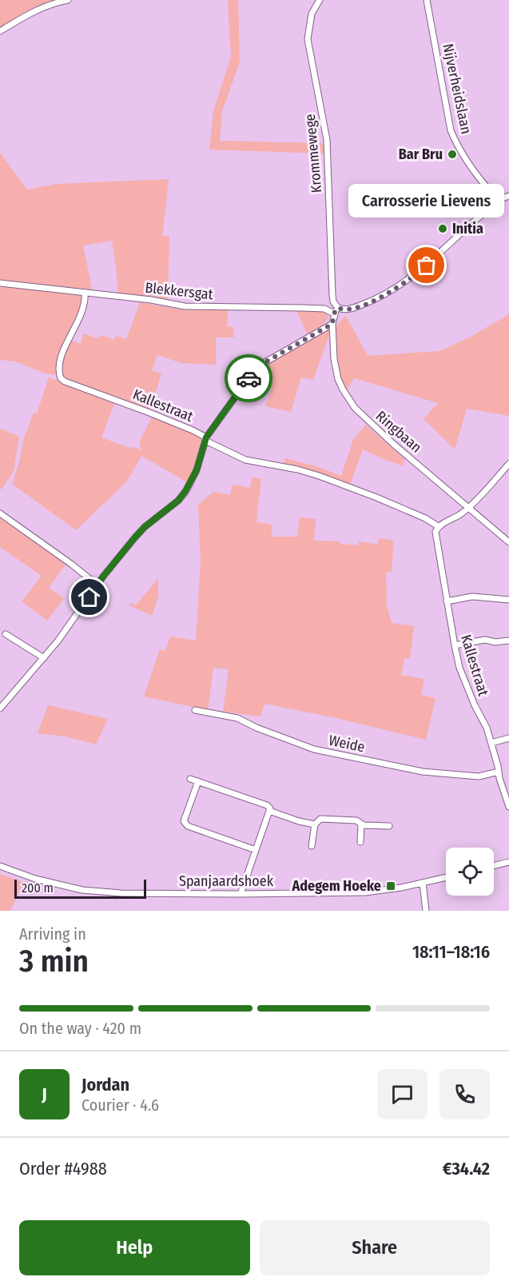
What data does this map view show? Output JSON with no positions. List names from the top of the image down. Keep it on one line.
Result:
{"streets":{"street":["Nijverheidslaan","Krommewege","Blekkersgat","Kallestraat","Ringbaan","Weide","Spanjaardshoek"]},"crossings":[["Krommewege","Ringbaan"],["Blekkersgat","Kallestraat"],["Blekkersgat","Ringbaan"],["Kallestraat","Ringbaan"],["Kallestraat","Weide"]],"places":{"other":["Bar Bru","Initia","Carrosserie Lievens"],"transit":["Adegem Hoeke"]},"scale_bar":"200 m","page":{"bubble":"Carrosserie Lievens","scale":"200 m","heading":["3 min","Arriving in","18:11–18:16"],"panel":["Jordan","Courier · 4.6","Order #4988","€34.42"],"bar":"On the way · 420 m","round":"J","buttons":["Help","Share"]}}
